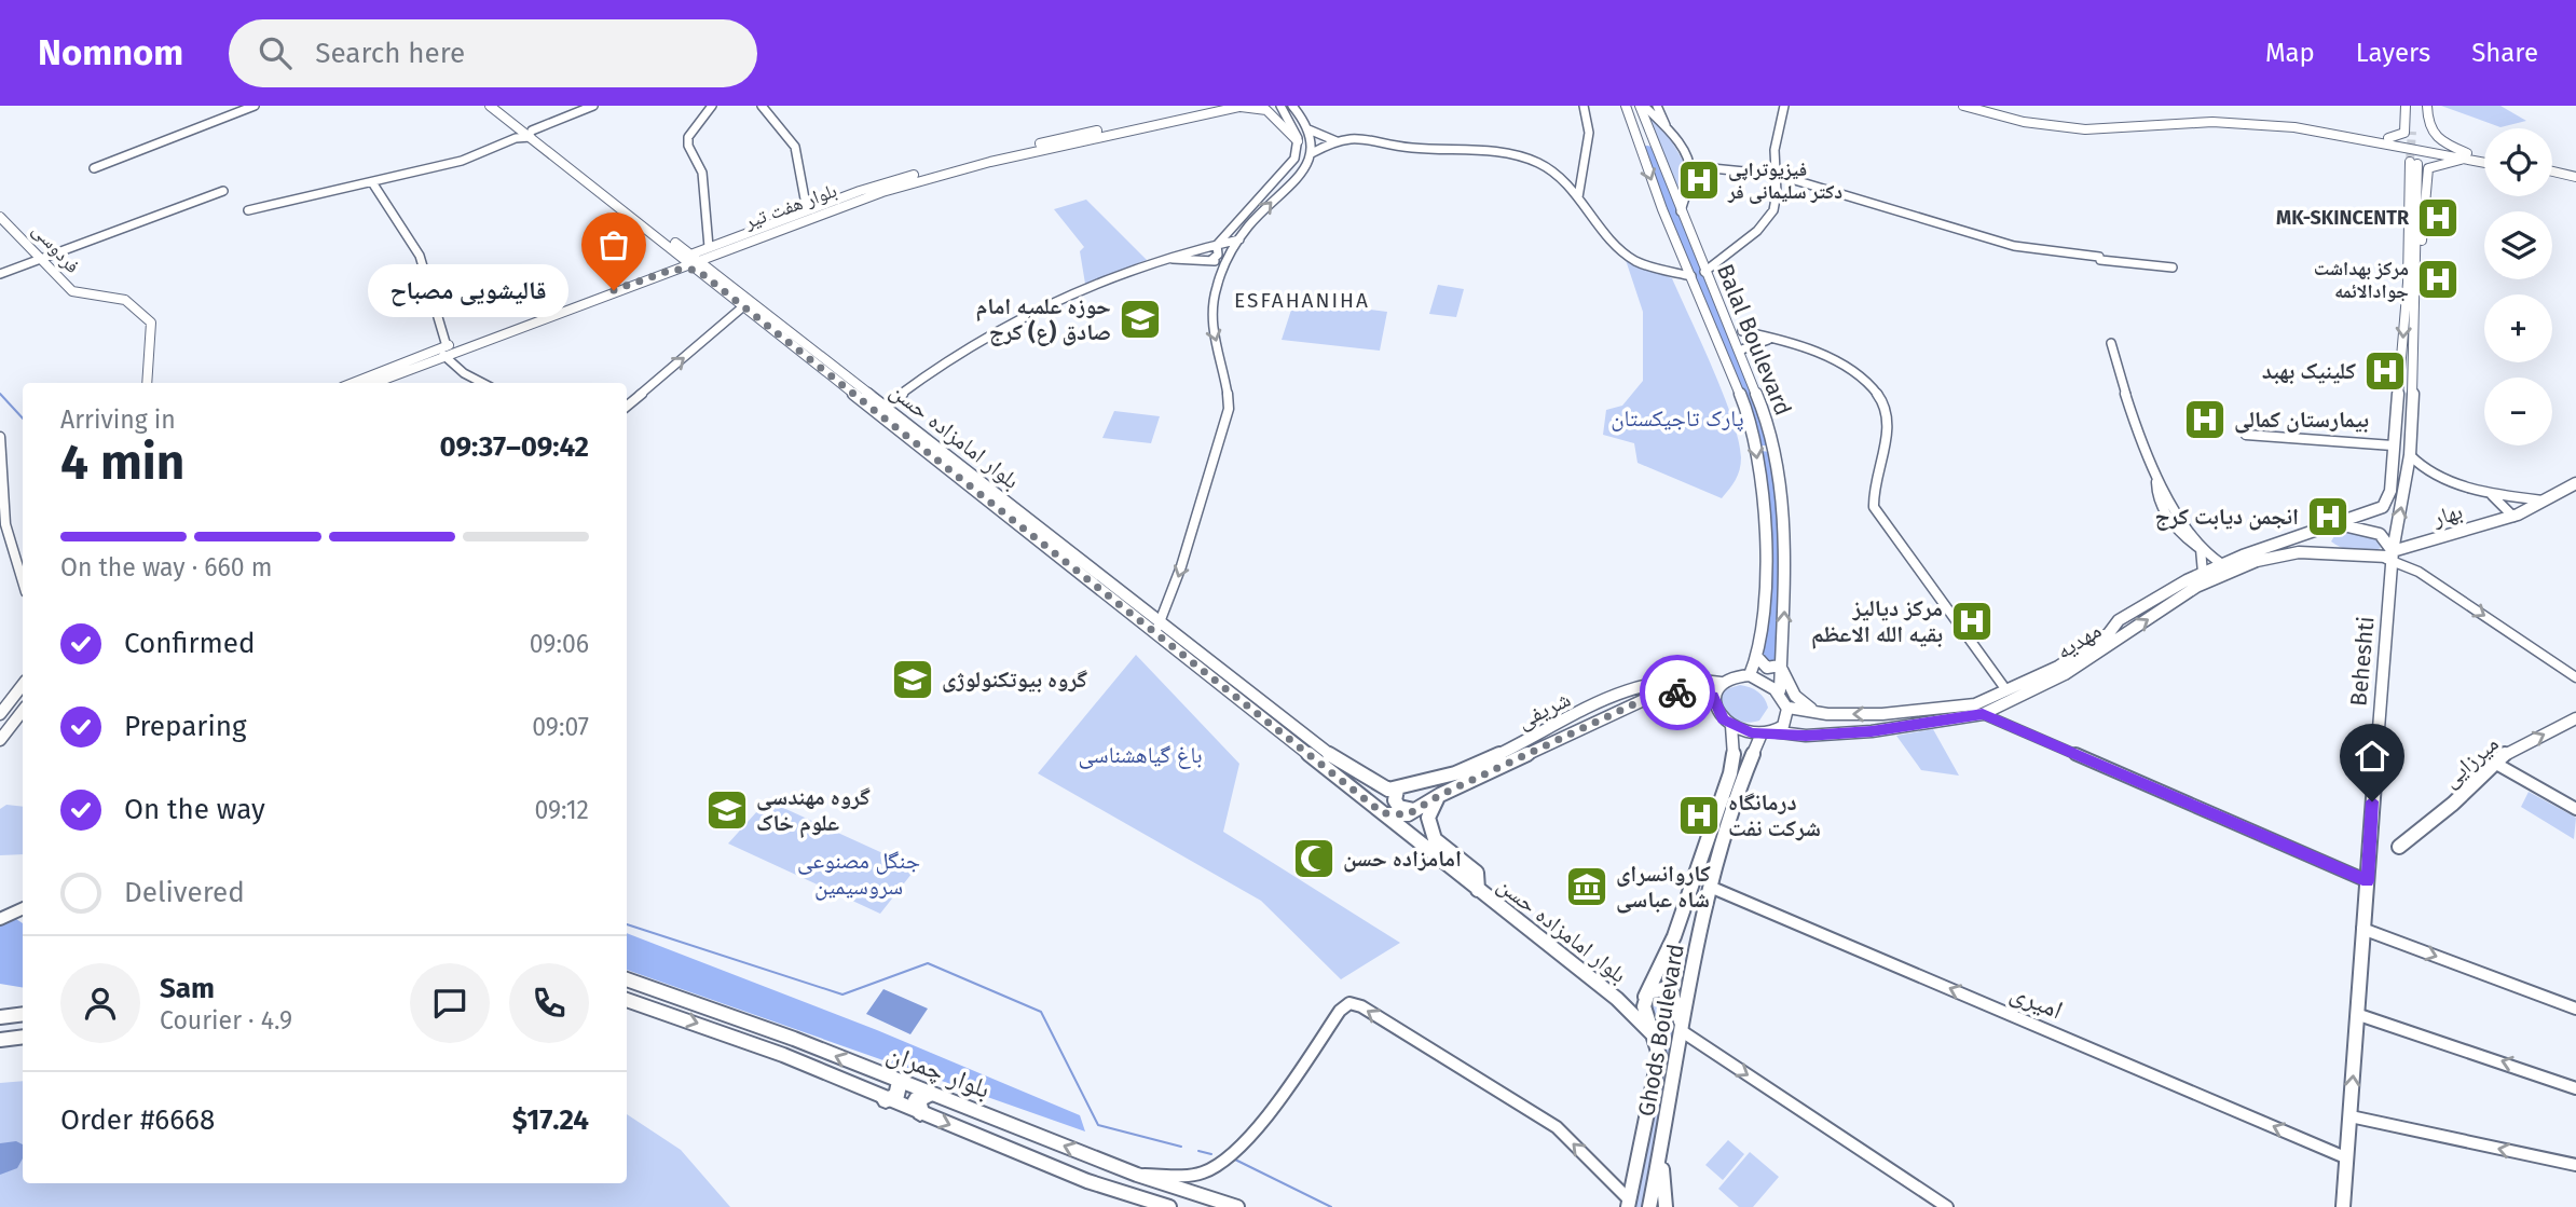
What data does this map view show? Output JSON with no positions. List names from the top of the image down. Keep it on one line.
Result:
{"streets":{"main road":["بلوار هفت تیر","فردوسی","Balal Boulevard","بلوار امامزاده حسن","بهار","مهدیه","Beheshti","شریفی","میرزایی","Ghods Boulevard","بلوار چمران"],"street":["امیری"]},"crossings":[["بلوار هفت تیر","بلوار امامزاده حسن"],["Balal Boulevard","مهدیه"],["Balal Boulevard","شریفی"],["Balal Boulevard","Ghods Boulevard"],["بلوار امامزاده حسن","شریفی"],["بهار","مهدیه"],["بهار","Beheshti"],["مهدیه","Beheshti"],["مهدیه","شریفی"],["مهدیه","Ghods Boulevard"],["Beheshti","امیری"],["شریفی","Ghods Boulevard"],["امیری","Ghods Boulevard"]],"one_way":["میرزایی","امیری"],"districts":["ESFAHANIHA"],"parks":["پارک تاجیکستان","باغ گیاهشناسی","جنگل مصنوعی سروسیمین"],"places":{"hospital":["فیزیوتراپی دکتر سلیمانی فر","MK-SKINCENTR","مرکز بهداشت جوادالائمه","کلینیک بهبد","بیمارستان کمالی","انجمن دیابت کرج","مرکز دیالیز بقیه الله الاعظم","درمانگاه شرکت نفت"],"other":["قالیشویی مصباح"],"school or university":["حوزه علمیه امام صادق (ع) کرج","گروه بیوتکنولوژی","گروه مهندسی علوم خاک"],"mosque":["امامزاده حسن"],"museum":["کاروانسرای شاه عباسی"]},"page":{"header":"Nomnom","search":"Search here","nav":["Map","Layers","Share"],"map_buttons":["+","−"],"bubble":"قالیشویی مصباح","heading":["4 min","Arriving in","09:37–09:42"],"panel":["Sam","Courier · 4.9","Order #6668","$17.24"],"bar":"On the way · 660 m","list":[["Confirmed","09:06"],["Preparing","09:07"],["On the way","09:12"],"Delivered"]}}
